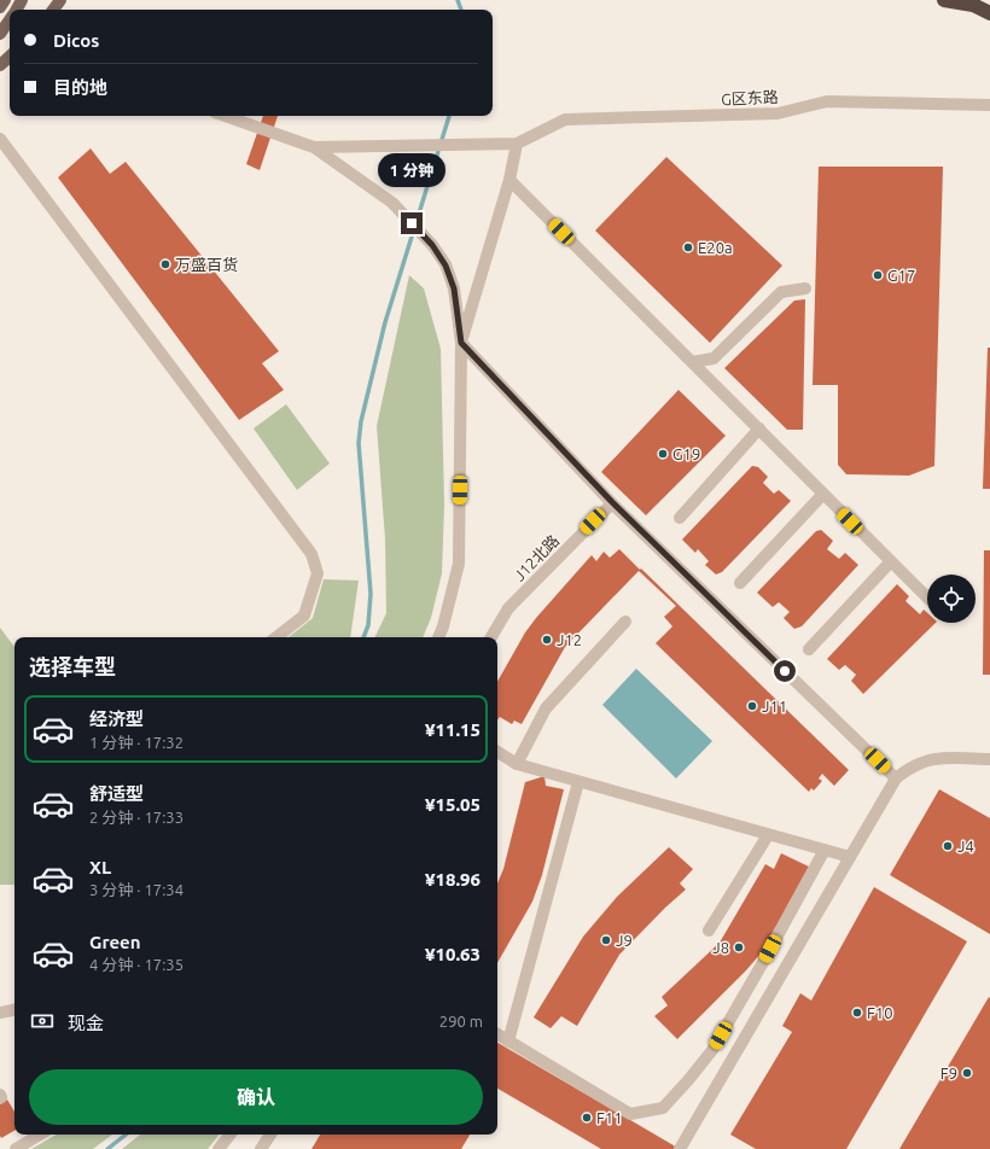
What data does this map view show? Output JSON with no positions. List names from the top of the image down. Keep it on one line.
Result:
{"streets":{"street":["G区东路","J12北路"]},"places":["E20a","万盛百货","G17","G19","J12","J11","J4","J9","J8","F10","F9","F11"],"page":{"banner":["Dicos","目的地"],"bubble":"1 分钟","heading":"选择车型","list":[{"name":"经济型","note":"1 分钟 · 17:32","value":"¥11.15"},{"name":"舒适型","note":"2 分钟 · 17:33","value":"¥15.05"},{"name":"XL","note":"3 分钟 · 17:34","value":"¥18.96"},{"name":"Green","note":"4 分钟 · 17:35","value":"¥10.63"}],"pay":["现金","290 m"],"buttons":"确认"}}
